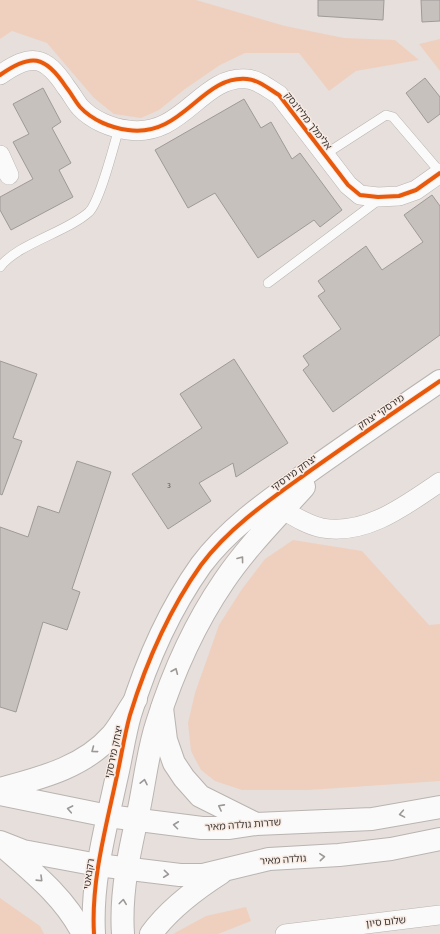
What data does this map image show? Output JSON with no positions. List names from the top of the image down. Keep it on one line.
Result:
{"streets":{"main road":["מירסקי יצחק","יצחק מירסקי","שדרות גולדה מאיר","גולדה מאיר","רקנאטי"],"street":["אלימלך מליז'נסק","שלום סיון"]},"crossings":[["מירסקי יצחק","יצחק מירסקי"],["יצחק מירסקי","שדרות גולדה מאיר"],["יצחק מירסקי","רקנאטי"],["שדרות גולדה מאיר","רקנאטי"]],"one_way":["שדרות גולדה מאיר","גולדה מאיר"],"house_numbers":["3"]}
